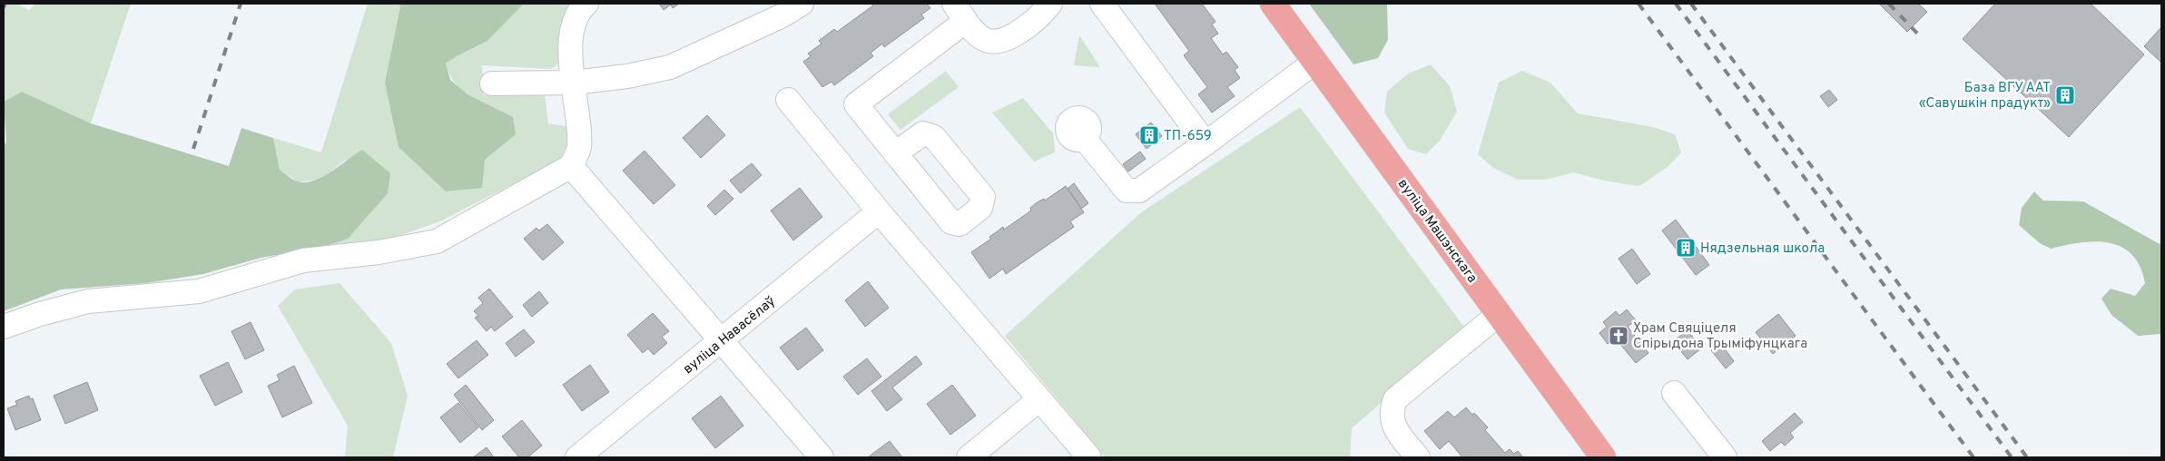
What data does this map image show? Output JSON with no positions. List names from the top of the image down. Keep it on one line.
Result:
{"streets":{"main road":["вуліца Машэнскага"],"street":["вуліца Навасёлаў"]},"places":{"building":["База ВГУ ААТ «Савушкін прадукт»","ТП-659","Нядзельная школа"],"church":["Храм Свяціцеля Спірыдона Трыміфунцкага"]}}
